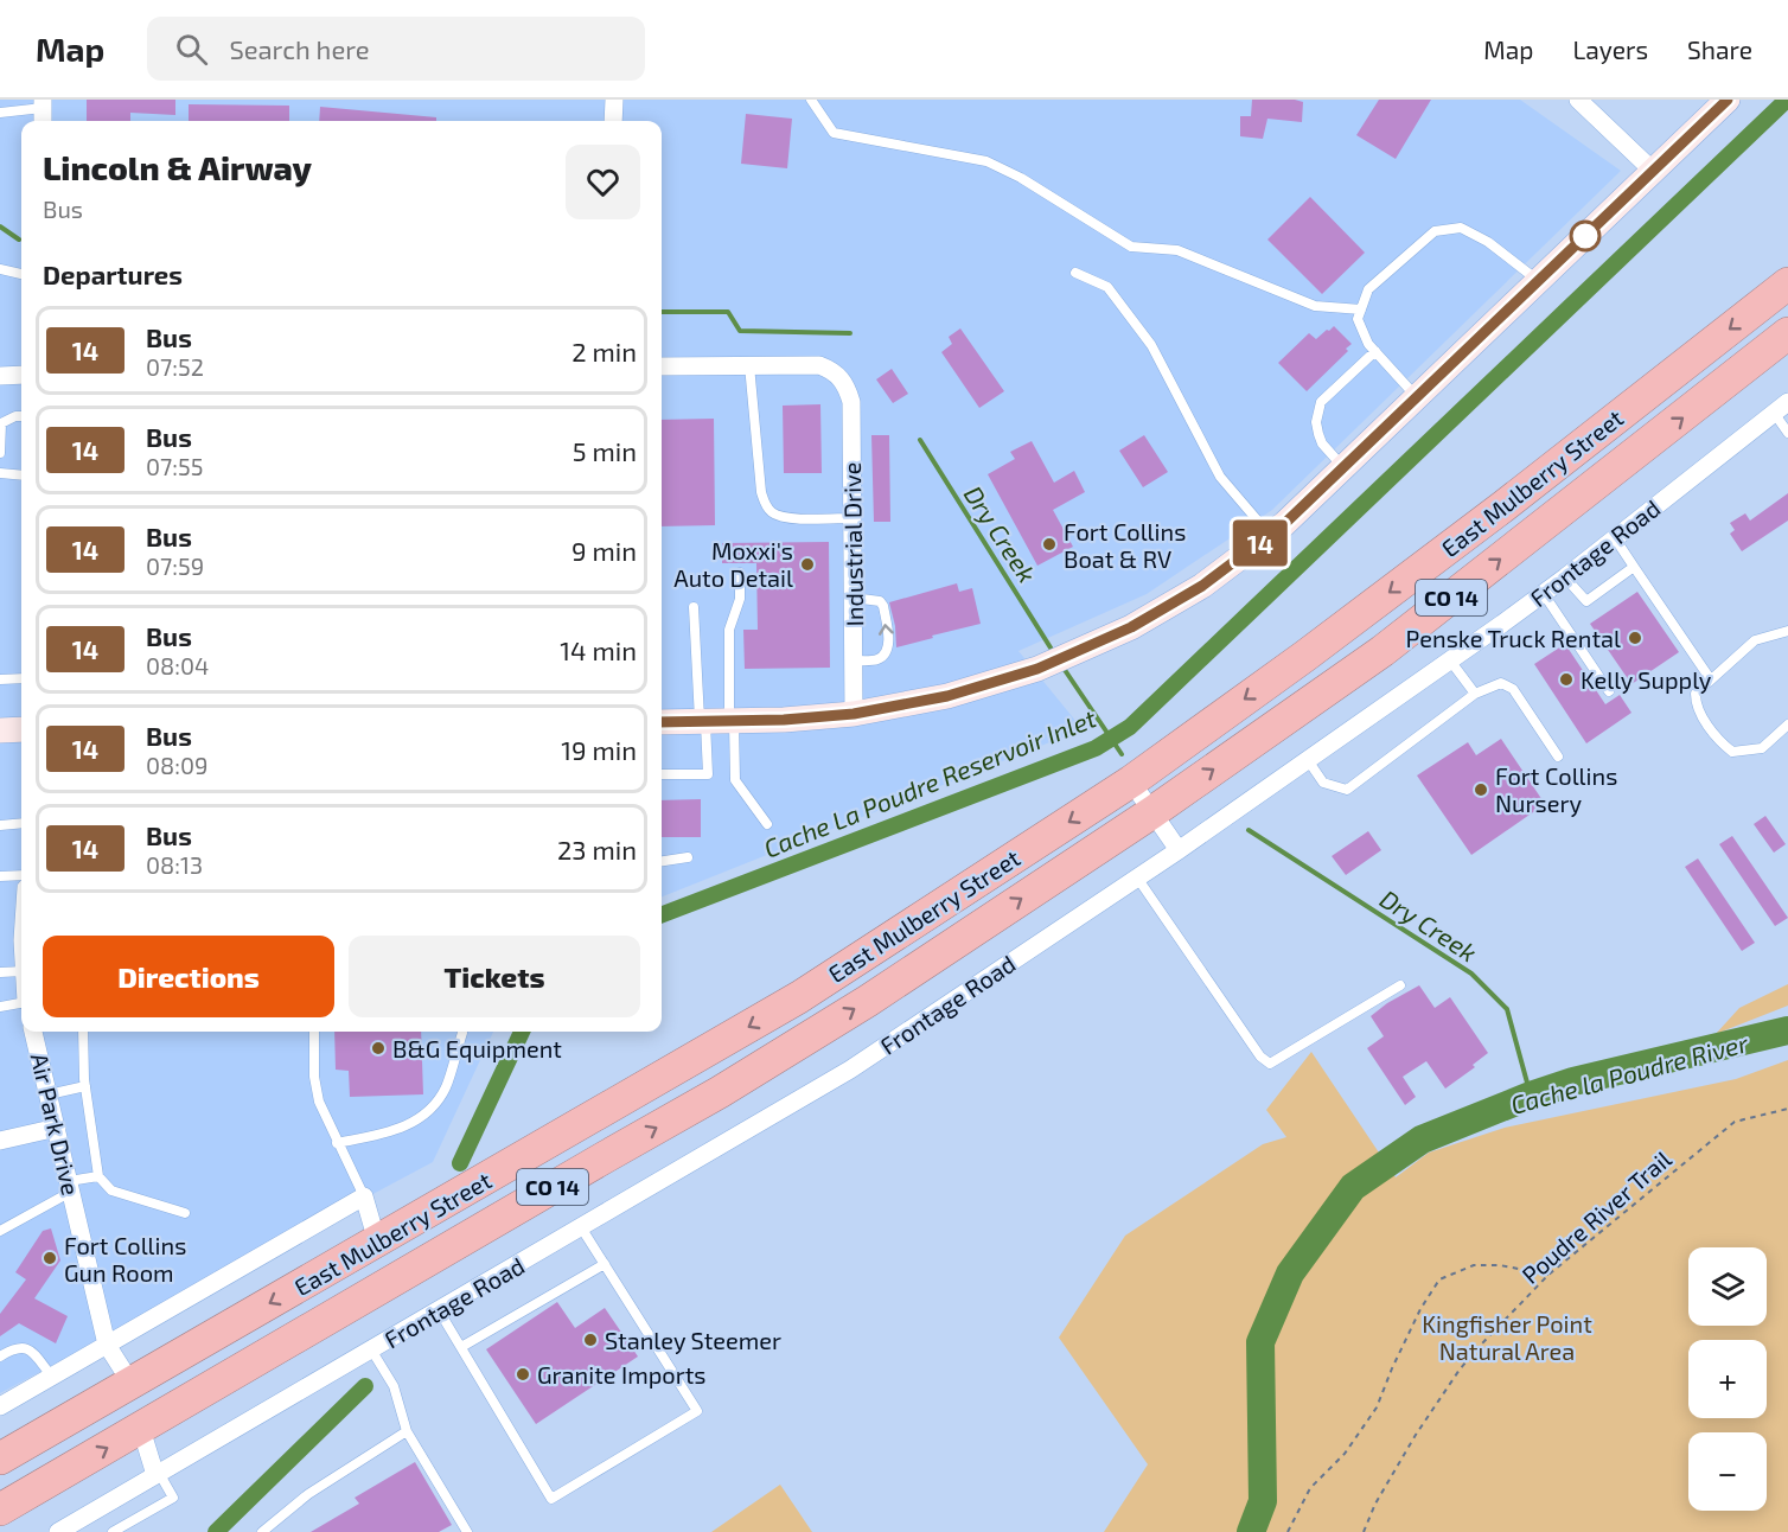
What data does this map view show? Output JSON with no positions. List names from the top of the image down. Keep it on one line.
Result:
{"streets":{"highway":["East Mulberry Street","CO 14"],"street":["Industrial Drive","Frontage Road","Air Park Drive"],"path":["Poudre River Trail"]},"crossings":[["East Mulberry Street","Air Park Drive"]],"water":["Dry Creek","Cache La Poudre Reservoir Inlet","Cache la Poudre River"],"parks":["Kingfisher Point Natural Area"],"places":["Fort Collins Boat & RV","Moxxi's Auto Detail","Penske Truck Rental","Kelly Supply","Fort Collins Nursery","B&G Equipment","Fort Collins Gun Room","Stanley Steemer","Granite Imports"],"lines":["bus line 14"],"page":{"header":"Map","search":"Search here","nav":["Map","Layers","Share"],"on_map":"14","heading":[["Lincoln & Airway","Bus"],"Departures"],"list":[{"mark":"14","name":"Bus","note":"07:52","value":"2 min"},{"mark":"14","name":"Bus","note":"07:55","value":"5 min"},{"mark":"14","name":"Bus","note":"07:59","value":"9 min"},{"mark":"14","name":"Bus","note":"08:04","value":"14 min"},{"mark":"14","name":"Bus","note":"08:09","value":"19 min"},{"mark":"14","name":"Bus","note":"08:13","value":"23 min"}],"buttons":["Directions","Tickets"],"map_buttons":["+","−"]}}
